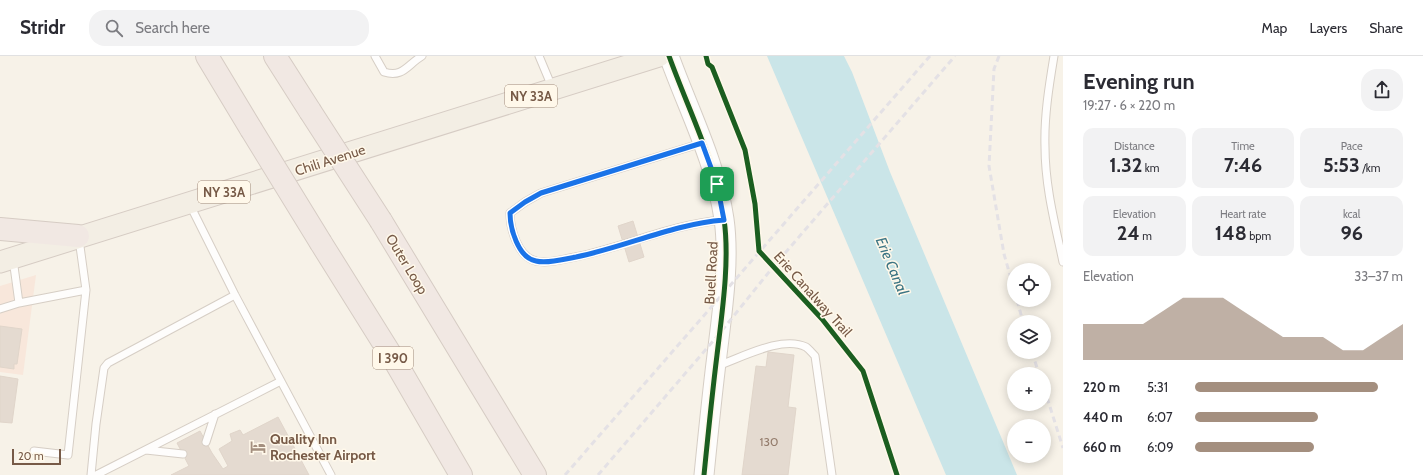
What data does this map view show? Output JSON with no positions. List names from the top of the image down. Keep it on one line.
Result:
{"streets":{"highway":["Outer Loop","I 390"],"main road":["NY 33A","Chili Avenue"],"street":["Buell Road"],"cycle path":["Erie Canalway Trail"]},"water":["Erie Canal"],"places":{"hotel":["Quality Inn Rochester Airport"]},"house_numbers":["130"],"scale_bar":"20 m","page":{"header":"Stridr","search":"Search here","nav":["Map","Layers","Share"],"heading":["Evening run","19:27 · 6 × 220 m"],"stats":[["Distance","1.32 km"],["Time","7:46"],["Pace","5:53 /km"],["Elevation","24 m"],["Heart rate","148 bpm"],["kcal","96"]],"chart":["Elevation","33–37 m"],"map_buttons":["+","−"],"list":[{"name":"220 m","note":"5:31"},{"name":"440 m","note":"6:07"},{"name":"660 m","note":"6:09"}],"scale":"20 m"}}
